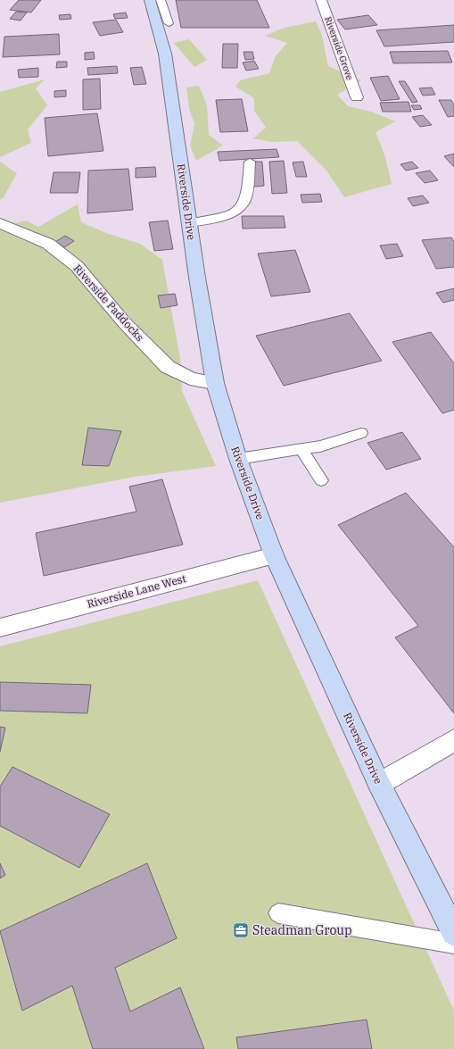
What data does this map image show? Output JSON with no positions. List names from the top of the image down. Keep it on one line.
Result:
{"streets":{"street":["Riverside Grove","Riverside Drive","Riverside Paddocks","Riverside Lane West"]},"crossings":[["Riverside Drive","Riverside Paddocks"],["Riverside Drive","Riverside Lane West"]],"places":{"office":["Steadman Group"]}}
